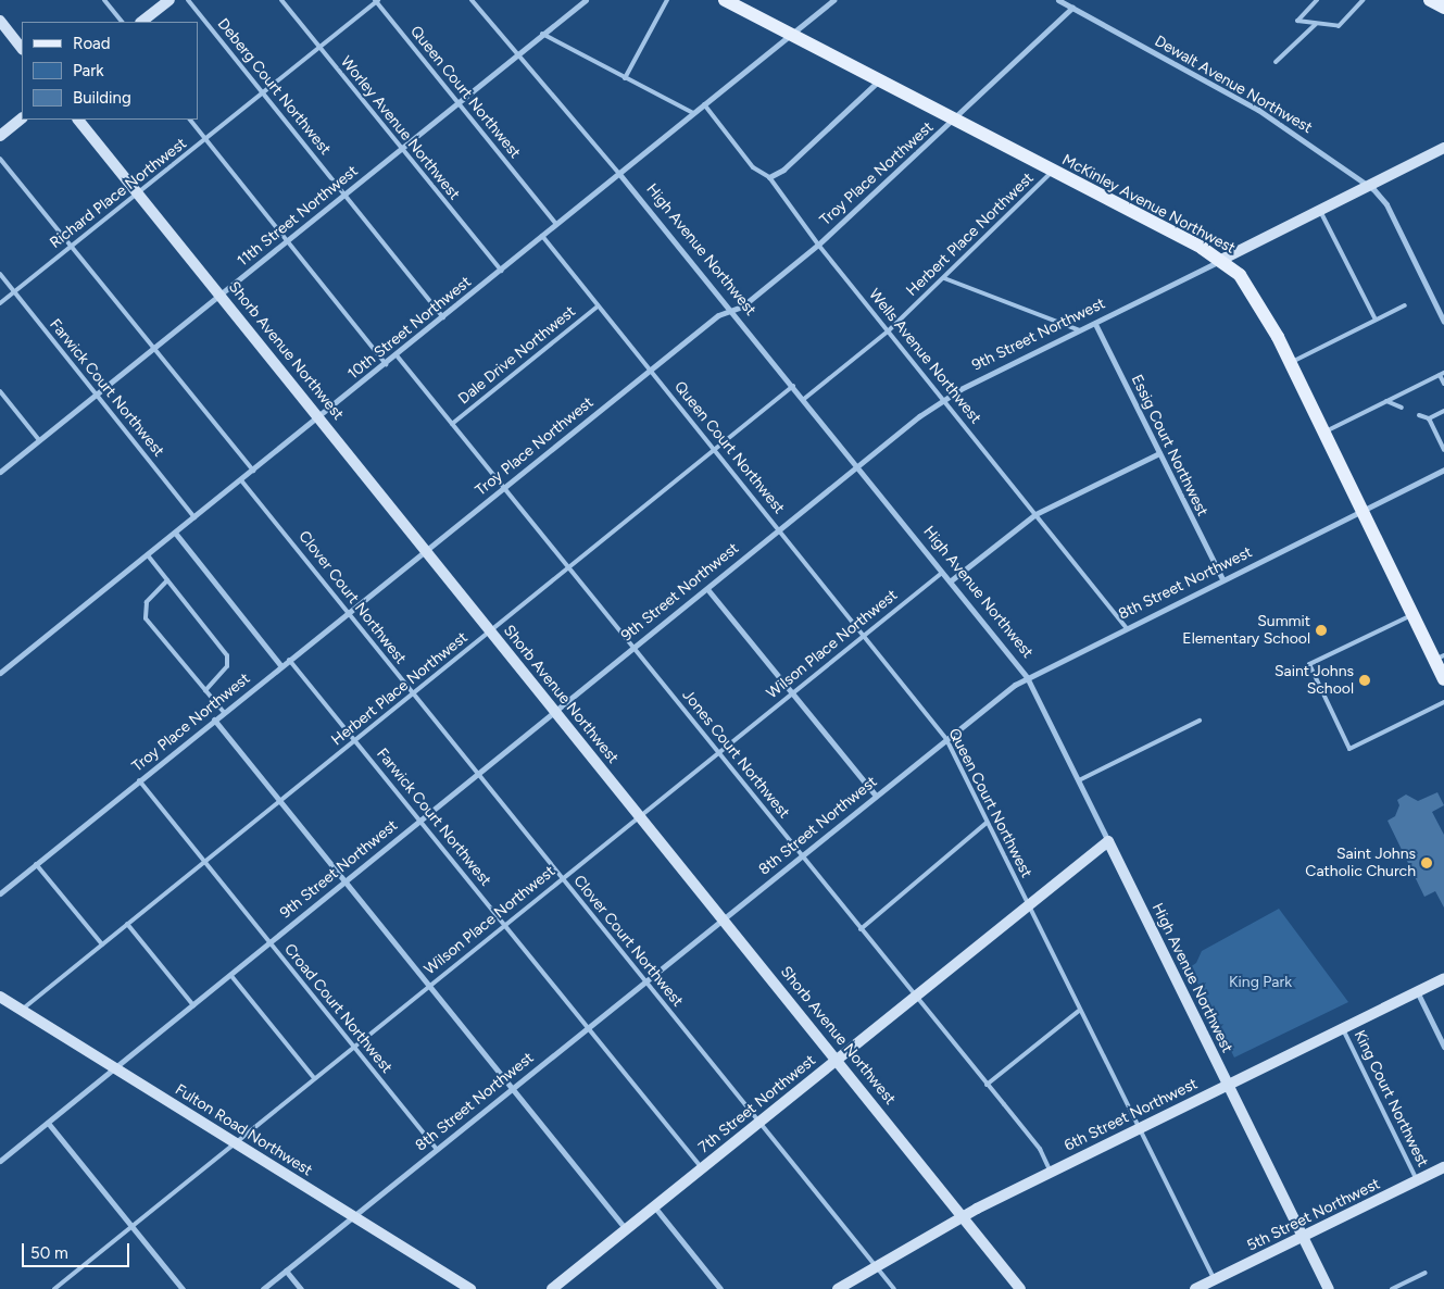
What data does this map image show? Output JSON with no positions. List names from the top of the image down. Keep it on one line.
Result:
{"streets":{"main road":["McKinley Avenue Northwest"],"street":["Dewalt Avenue Northwest","Troy Place Northwest","11th Street Northwest","High Avenue Northwest","10th Street Northwest","9th Street Northwest","Shorb Avenue Northwest","Essig Court Northwest","8th Street Northwest","7th Street Northwest","6th Street Northwest","Fulton Road Northwest","5th Street Northwest"],"lane":["Deberg Court Northwest","Queen Court Northwest","Worley Avenue Northwest","Richard Place Northwest","Herbert Place Northwest","Dale Drive Northwest","Wells Avenue Northwest","Farwick Court Northwest","Clover Court Northwest","Wilson Place Northwest","Jones Court Northwest","Croad Court Northwest","King Court Northwest"]},"crossings":[["Dewalt Avenue Northwest","Troy Place Northwest"],["Dewalt Avenue Northwest","9th Street Northwest"],["Deberg Court Northwest","Richard Place Northwest"],["Deberg Court Northwest","11th Street Northwest"],["Deberg Court Northwest","10th Street Northwest"],["Queen Court Northwest","Troy Place Northwest"],["Queen Court Northwest","Richard Place Northwest"],["Queen Court Northwest","11th Street Northwest"],["Queen Court Northwest","Herbert Place Northwest"],["Queen Court Northwest","10th Street Northwest"],["Queen Court Northwest","9th Street Northwest"],["Queen Court Northwest","Dale Drive Northwest"],["Queen Court Northwest","8th Street Northwest"],["Queen Court Northwest","Wilson Place Northwest"],["Queen Court Northwest","7th Street Northwest"],["Queen Court Northwest","6th Street Northwest"],["Queen Court Northwest","5th Street Northwest"],["Worley Avenue Northwest","Richard Place Northwest"],["Worley Avenue Northwest","11th Street Northwest"],["Worley Avenue Northwest","10th Street Northwest"],["Troy Place Northwest","McKinley Avenue Northwest"],["Troy Place Northwest","High Avenue Northwest"],["Troy Place Northwest","Shorb Avenue Northwest"],["Troy Place Northwest","Wells Avenue Northwest"],["Troy Place Northwest","Farwick Court Northwest"],["Troy Place Northwest","Clover Court Northwest"],["Troy Place Northwest","Jones Court Northwest"],["Troy Place Northwest","Croad Court Northwest"],["Richard Place Northwest","Shorb Avenue Northwest"],["Richard Place Northwest","Farwick Court Northwest"],["McKinley Avenue Northwest","Herbert Place Northwest"],["McKinley Avenue Northwest","10th Street Northwest"],["McKinley Avenue Northwest","9th Street Northwest"],["McKinley Avenue Northwest","8th Street Northwest"],["11th Street Northwest","High Avenue Northwest"],["11th Street Northwest","Shorb Avenue Northwest"],["11th Street Northwest","Farwick Court Northwest"],["Herbert Place Northwest","High Avenue Northwest"],["Herbert Place Northwest","Shorb Avenue Northwest"],["Herbert Place Northwest","Wells Avenue Northwest"],["Herbert Place Northwest","Farwick Court Northwest"],["Herbert Place Northwest","Clover Court Northwest"],["Herbert Place Northwest","Jones Court Northwest"],["Herbert Place Northwest","Croad Court Northwest"],["Herbert Place Northwest","Fulton Road Northwest"],["High Avenue Northwest","10th Street Northwest"],["High Avenue Northwest","9th Street Northwest"],["High Avenue Northwest","8th Street Northwest"],["High Avenue Northwest","Wilson Place Northwest"],["High Avenue Northwest","7th Street Northwest"],["High Avenue Northwest","6th Street Northwest"],["High Avenue Northwest","5th Street Northwest"],["10th Street Northwest","Shorb Avenue Northwest"],["10th Street Northwest","Wells Avenue Northwest"],["10th Street Northwest","Farwick Court Northwest"],["10th Street Northwest","Clover Court Northwest"],["10th Street Northwest","Jones Court Northwest"],["9th Street Northwest","Shorb Avenue Northwest"],["9th Street Northwest","Wells Avenue Northwest"],["9th Street Northwest","Farwick Court Northwest"],["9th Street Northwest","Essig Court Northwest"],["9th Street Northwest","Clover Court Northwest"],["9th Street Northwest","Jones Court Northwest"],["9th Street Northwest","Croad Court Northwest"],["9th Street Northwest","Fulton Road Northwest"],["Shorb Avenue Northwest","8th Street Northwest"],["Shorb Avenue Northwest","Wilson Place Northwest"],["Shorb Avenue Northwest","7th Street Northwest"],["Shorb Avenue Northwest","6th Street Northwest"],["Dale Drive Northwest","Jones Court Northwest"],["Wells Avenue Northwest","8th Street Northwest"],["Farwick Court Northwest","8th Street Northwest"],["Farwick Court Northwest","Wilson Place Northwest"],["Farwick Court Northwest","7th Street Northwest"],["Essig Court Northwest","8th Street Northwest"],["8th Street Northwest","Clover Court Northwest"],["8th Street Northwest","Jones Court Northwest"],["8th Street Northwest","Croad Court Northwest"],["8th Street Northwest","Fulton Road Northwest"],["Clover Court Northwest","Wilson Place Northwest"],["Clover Court Northwest","7th Street Northwest"],["Clover Court Northwest","6th Street Northwest"],["Wilson Place Northwest","Jones Court Northwest"],["Wilson Place Northwest","Croad Court Northwest"],["Wilson Place Northwest","Fulton Road Northwest"],["Jones Court Northwest","7th Street Northwest"],["Jones Court Northwest","6th Street Northwest"],["King Court Northwest","6th Street Northwest"],["King Court Northwest","5th Street Northwest"]],"parks":["King Park"],"places":["Summit Elementary School","Saint Johns School","Saint Johns Catholic Church"],"legend":["Road","Park","Building"],"scale_bar":"50 m"}
